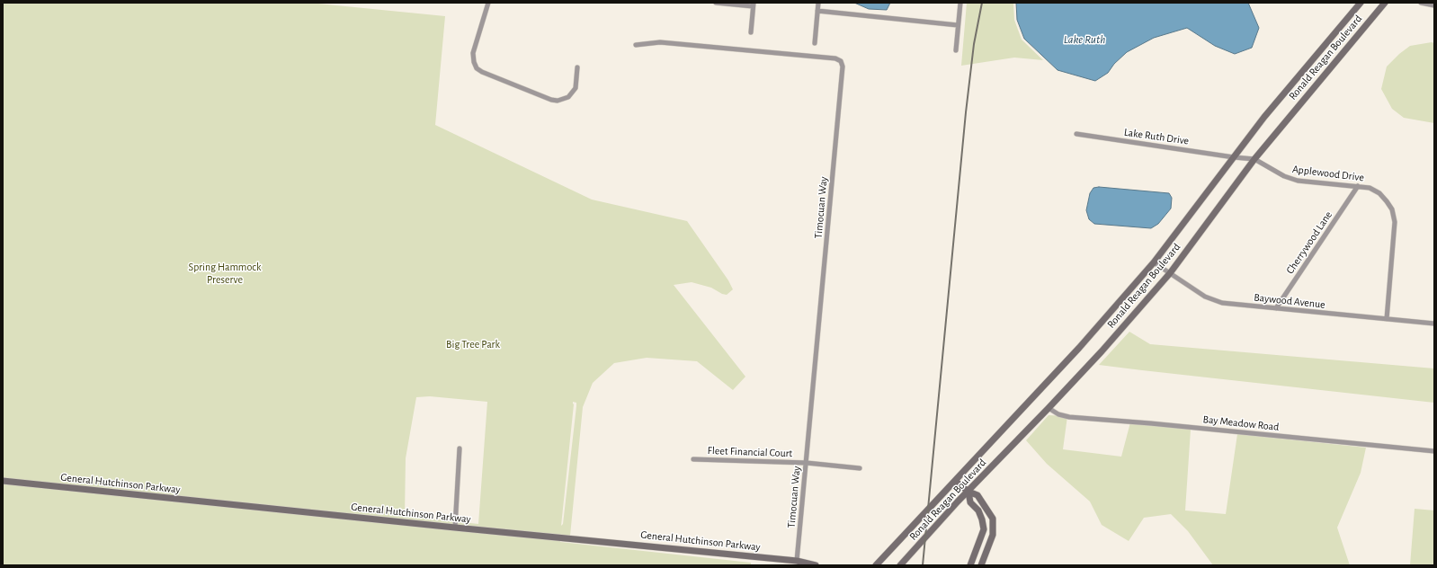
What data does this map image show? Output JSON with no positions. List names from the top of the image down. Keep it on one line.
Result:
{"streets":{"main road":["Ronald Reagan Boulevard","General Hutchinson Parkway"],"street":["Lake Ruth Drive","Applewood Drive","Timocuan Way","Cherrywood Lane","Baywood Avenue","Bay Meadow Road","Fleet Financial Court"]},"crossings":[["Ronald Reagan Boulevard","Lake Ruth Drive"],["Ronald Reagan Boulevard","Applewood Drive"],["Ronald Reagan Boulevard","Baywood Avenue"],["Ronald Reagan Boulevard","Bay Meadow Road"],["Lake Ruth Drive","Applewood Drive"],["Applewood Drive","Cherrywood Lane"],["Applewood Drive","Baywood Avenue"],["Timocuan Way","Fleet Financial Court"],["Timocuan Way","General Hutchinson Parkway"],["Cherrywood Lane","Baywood Avenue"]],"water":["Lake Ruth"],"parks":["Spring Hammock Preserve","Big Tree Park"]}
